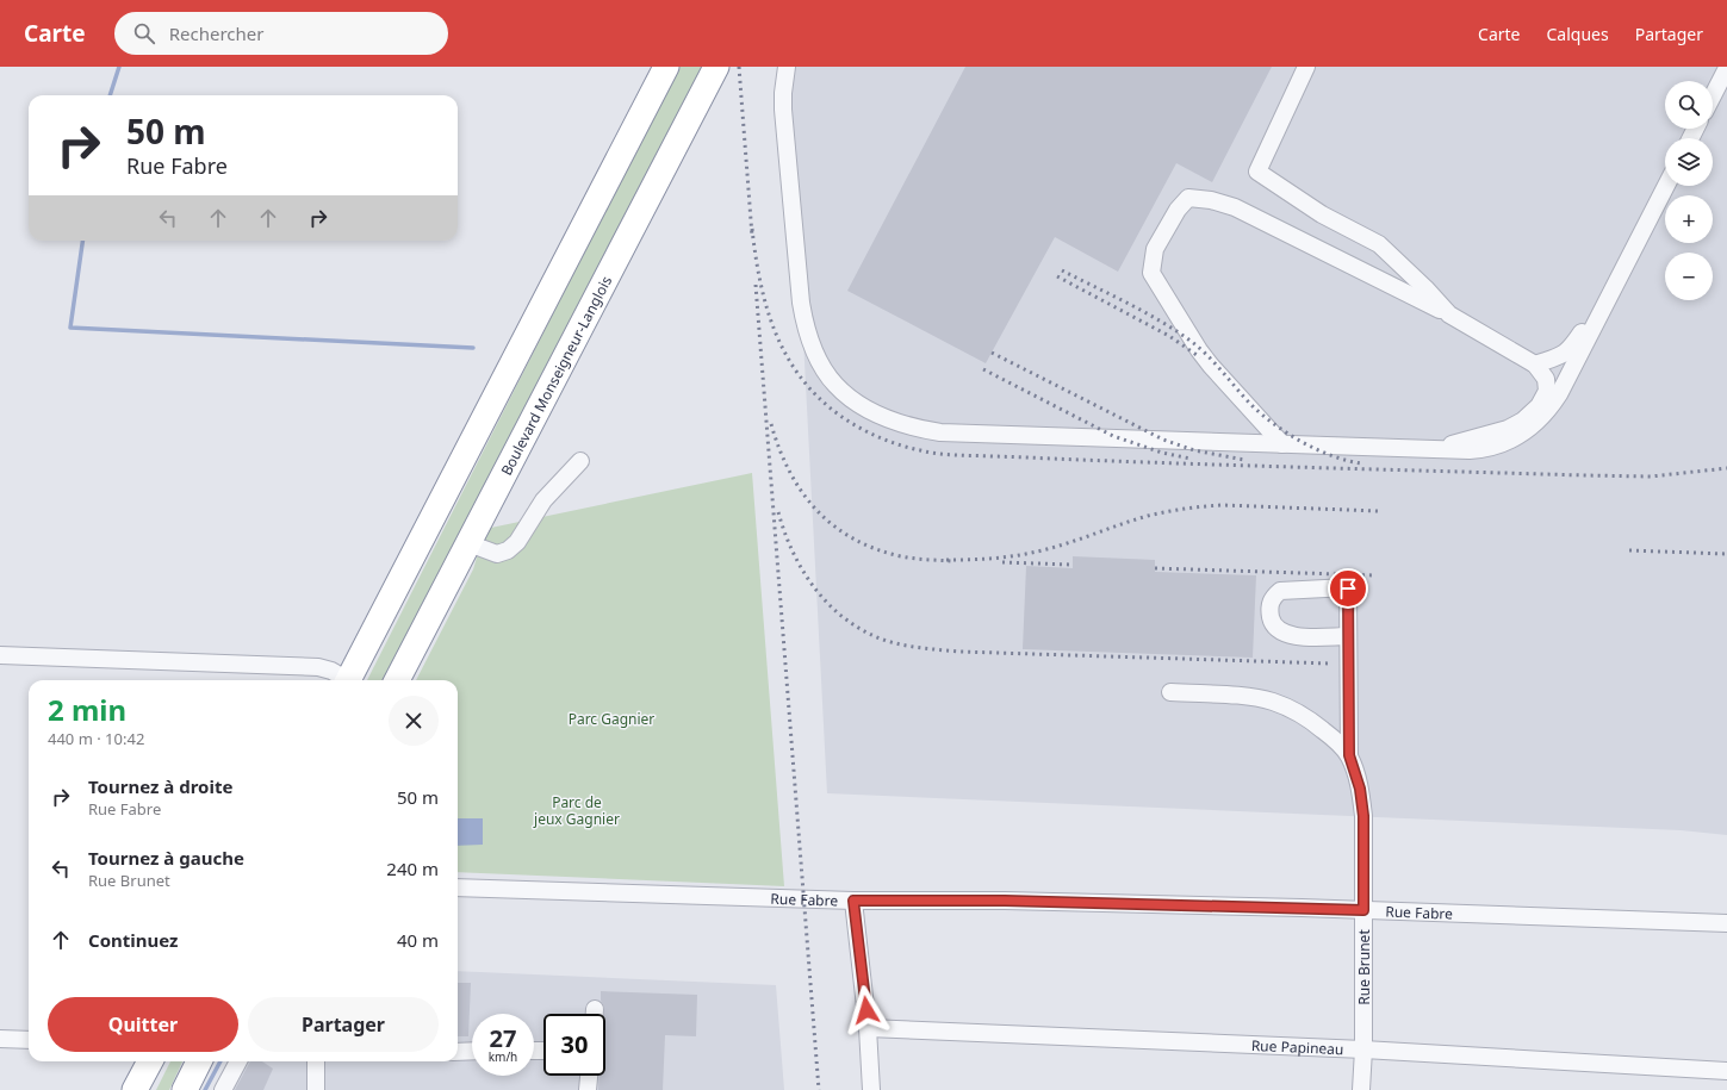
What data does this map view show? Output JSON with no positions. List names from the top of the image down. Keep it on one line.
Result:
{"streets":{"highway":["Boulevard Monseigneur-Langlois"],"street":["Rue Fabre","Rue Brunet","Rue Papineau"]},"crossings":[["Rue Fabre","Rue Brunet"],["Rue Brunet","Rue Papineau"]],"parks":["Parc Gagnier","Parc de jeux Gagnier"],"page":{"header":"Carte","search":"Rechercher","nav":["Carte","Calques","Partager"],"map_buttons":["+","−"],"turn":["50 m","Rue Fabre"],"heading":["2 min","440 m · 10:42"],"list":[{"name":"Tournez à droite","note":"Rue Fabre","value":"50 m"},{"name":"Tournez à gauche","note":"Rue Brunet","value":"240 m"},{"name":"Continuez","value":"40 m"}],"buttons":["Quitter","Partager"],"speed":"27 km/h","limit":"30"}}
